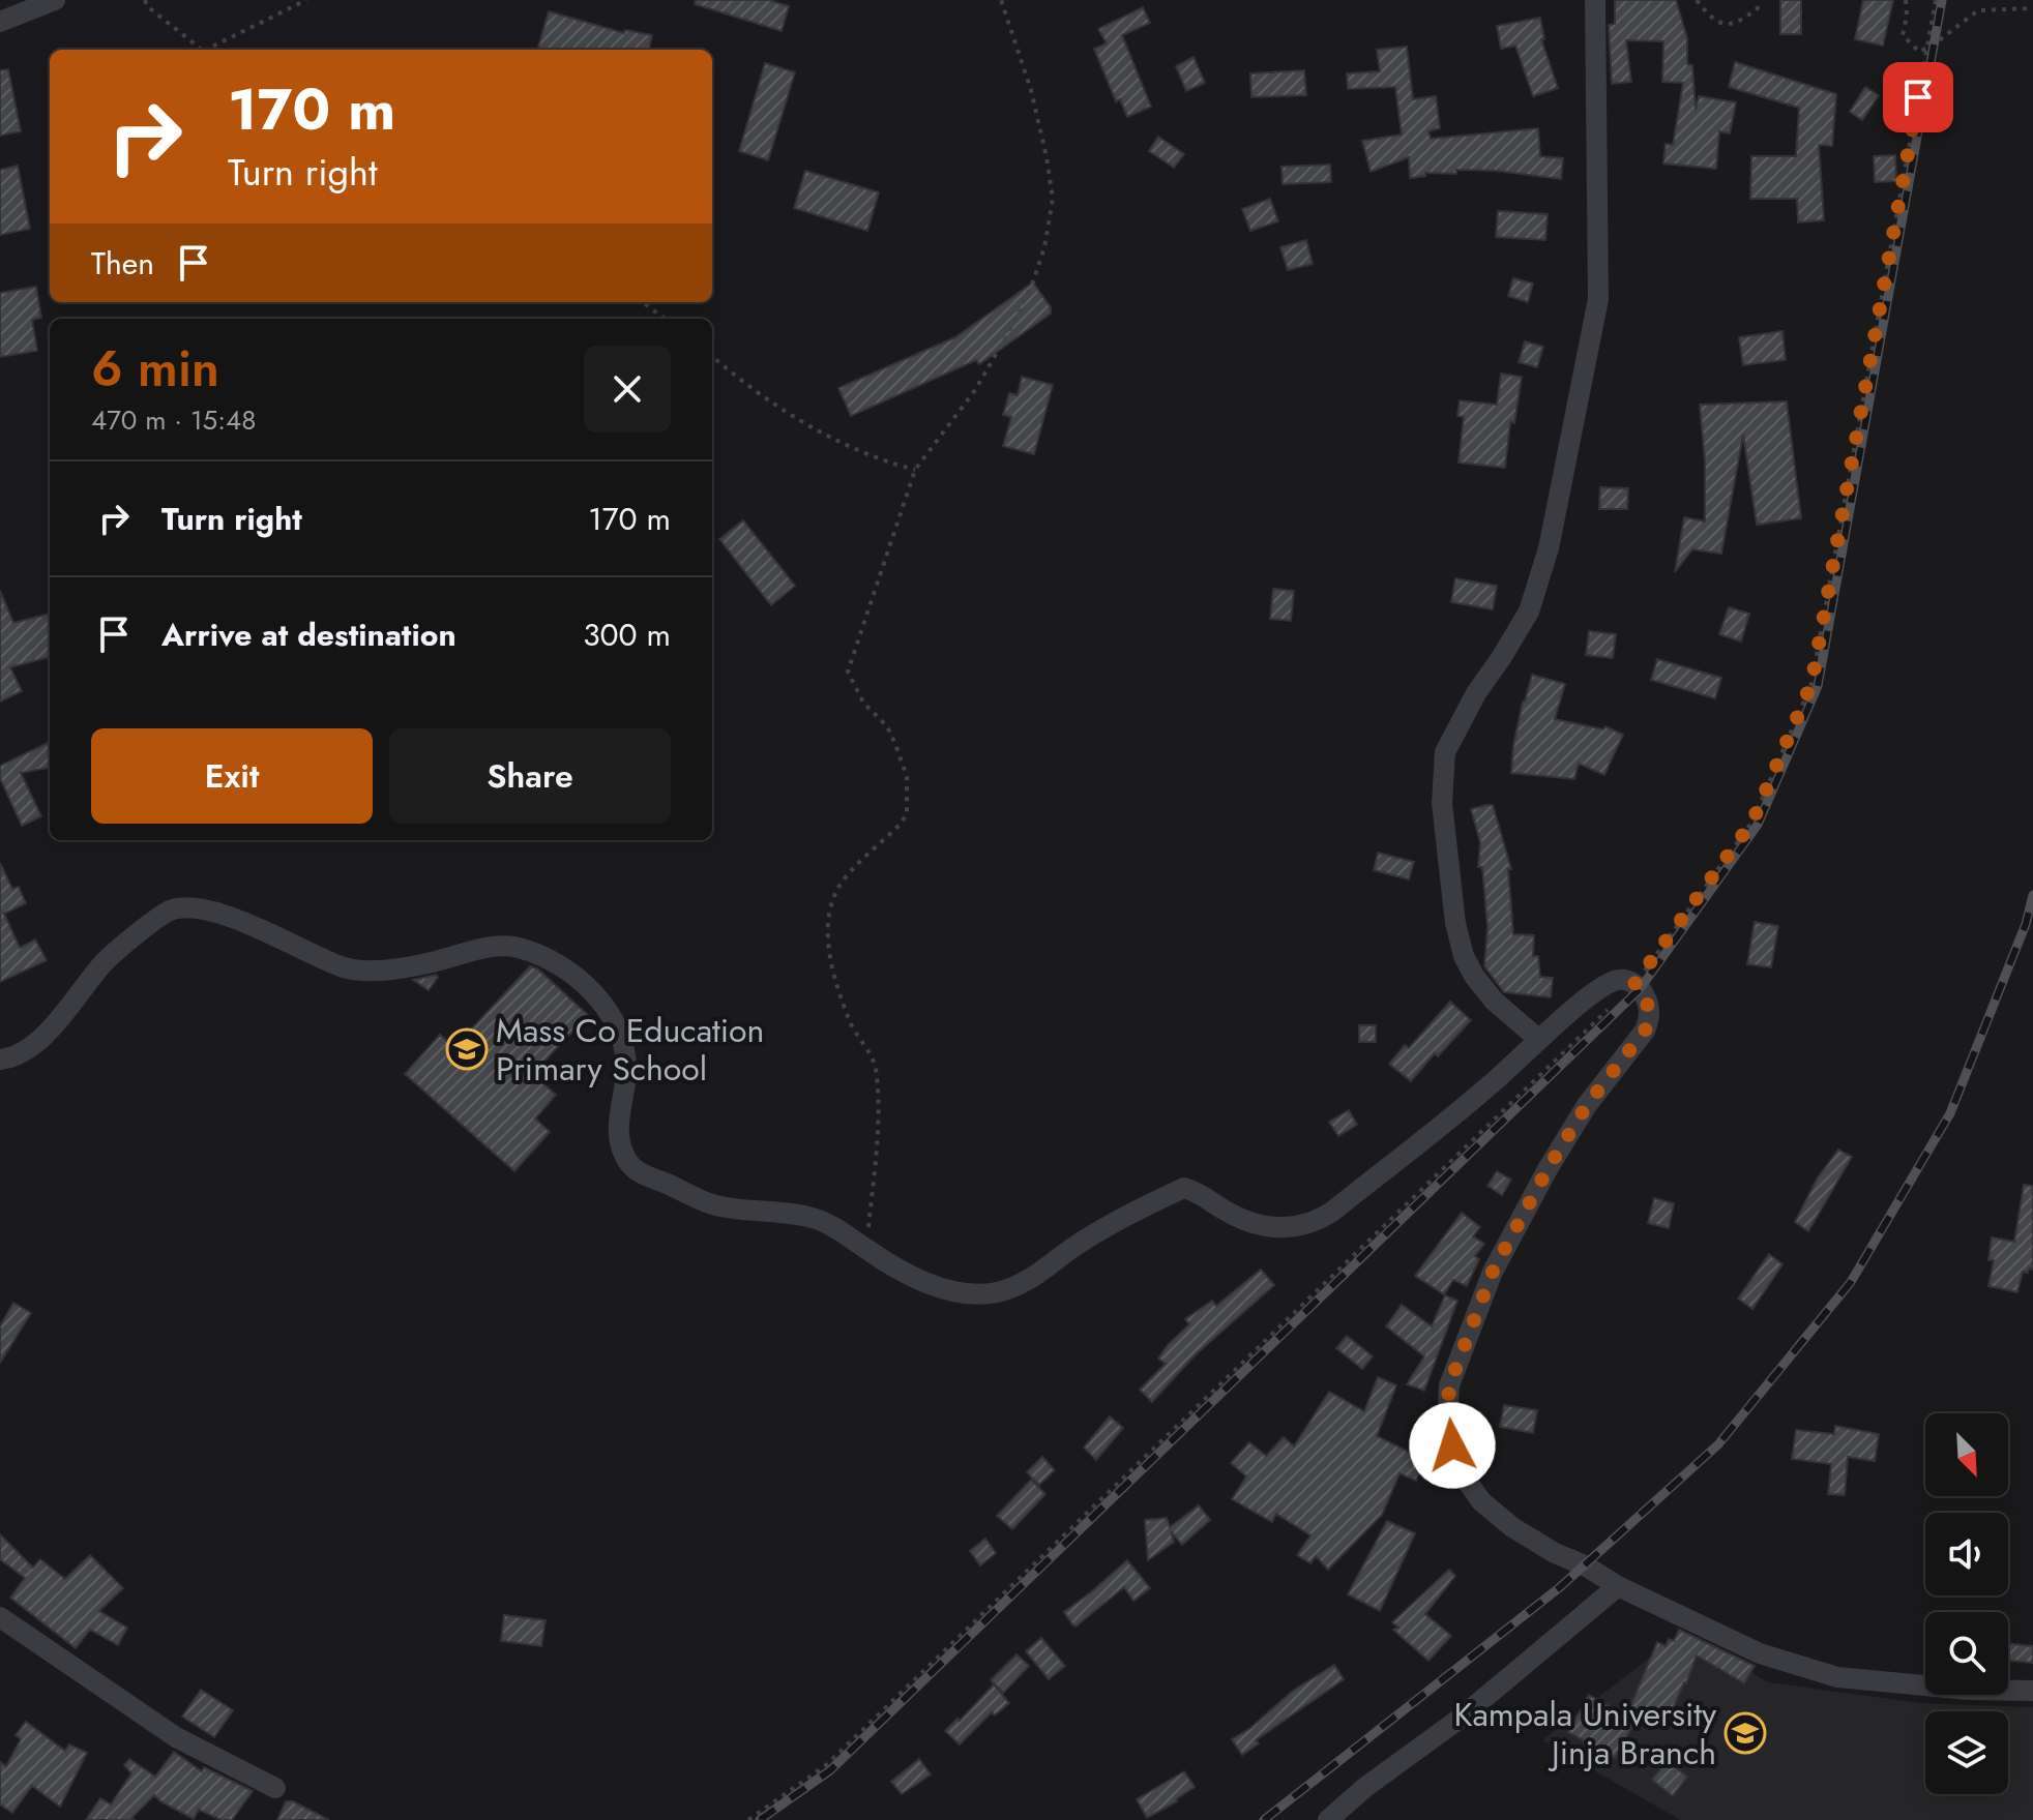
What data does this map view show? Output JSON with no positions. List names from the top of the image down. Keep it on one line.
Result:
{"places":{"school or university":["Mass Co Education Primary School","Kampala University Jinja Branch"]},"north":"bottom right","page":{"turn":["170 m","Turn right"],"then":"Then","heading":["6 min","470 m · 15:48"],"list":[{"name":"Turn right","value":"170 m"},{"name":"Arrive at destination","value":"300 m"}],"buttons":["Exit","Share"]}}
